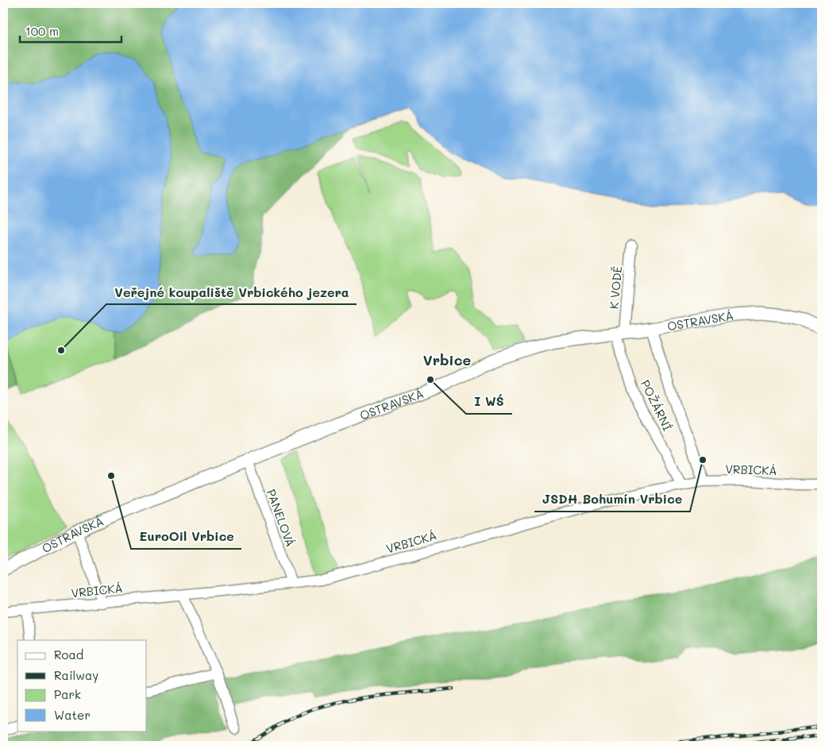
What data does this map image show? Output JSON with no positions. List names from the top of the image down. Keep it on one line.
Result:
{"streets":{"main road":["OSTRAVSKÁ"],"street":["K VODĚ","POŽÁRNÍ","VRBICKÁ","PANELOVÁ"]},"crossings":[["K VODĚ","OSTRAVSKÁ"],["K VODĚ","POŽÁRNÍ"],["OSTRAVSKÁ","POŽÁRNÍ"],["OSTRAVSKÁ","PANELOVÁ"],["POŽÁRNÍ","VRBICKÁ"],["VRBICKÁ","PANELOVÁ"]],"districts":["Vrbice"],"places":["Veřejné koupaliště Vrbického jezera","I WŚ","JSDH Bohumín Vrbice","EuroOil Vrbice"],"legend":["Road","Railway","Park","Water"],"scale_bar":"100 m"}
